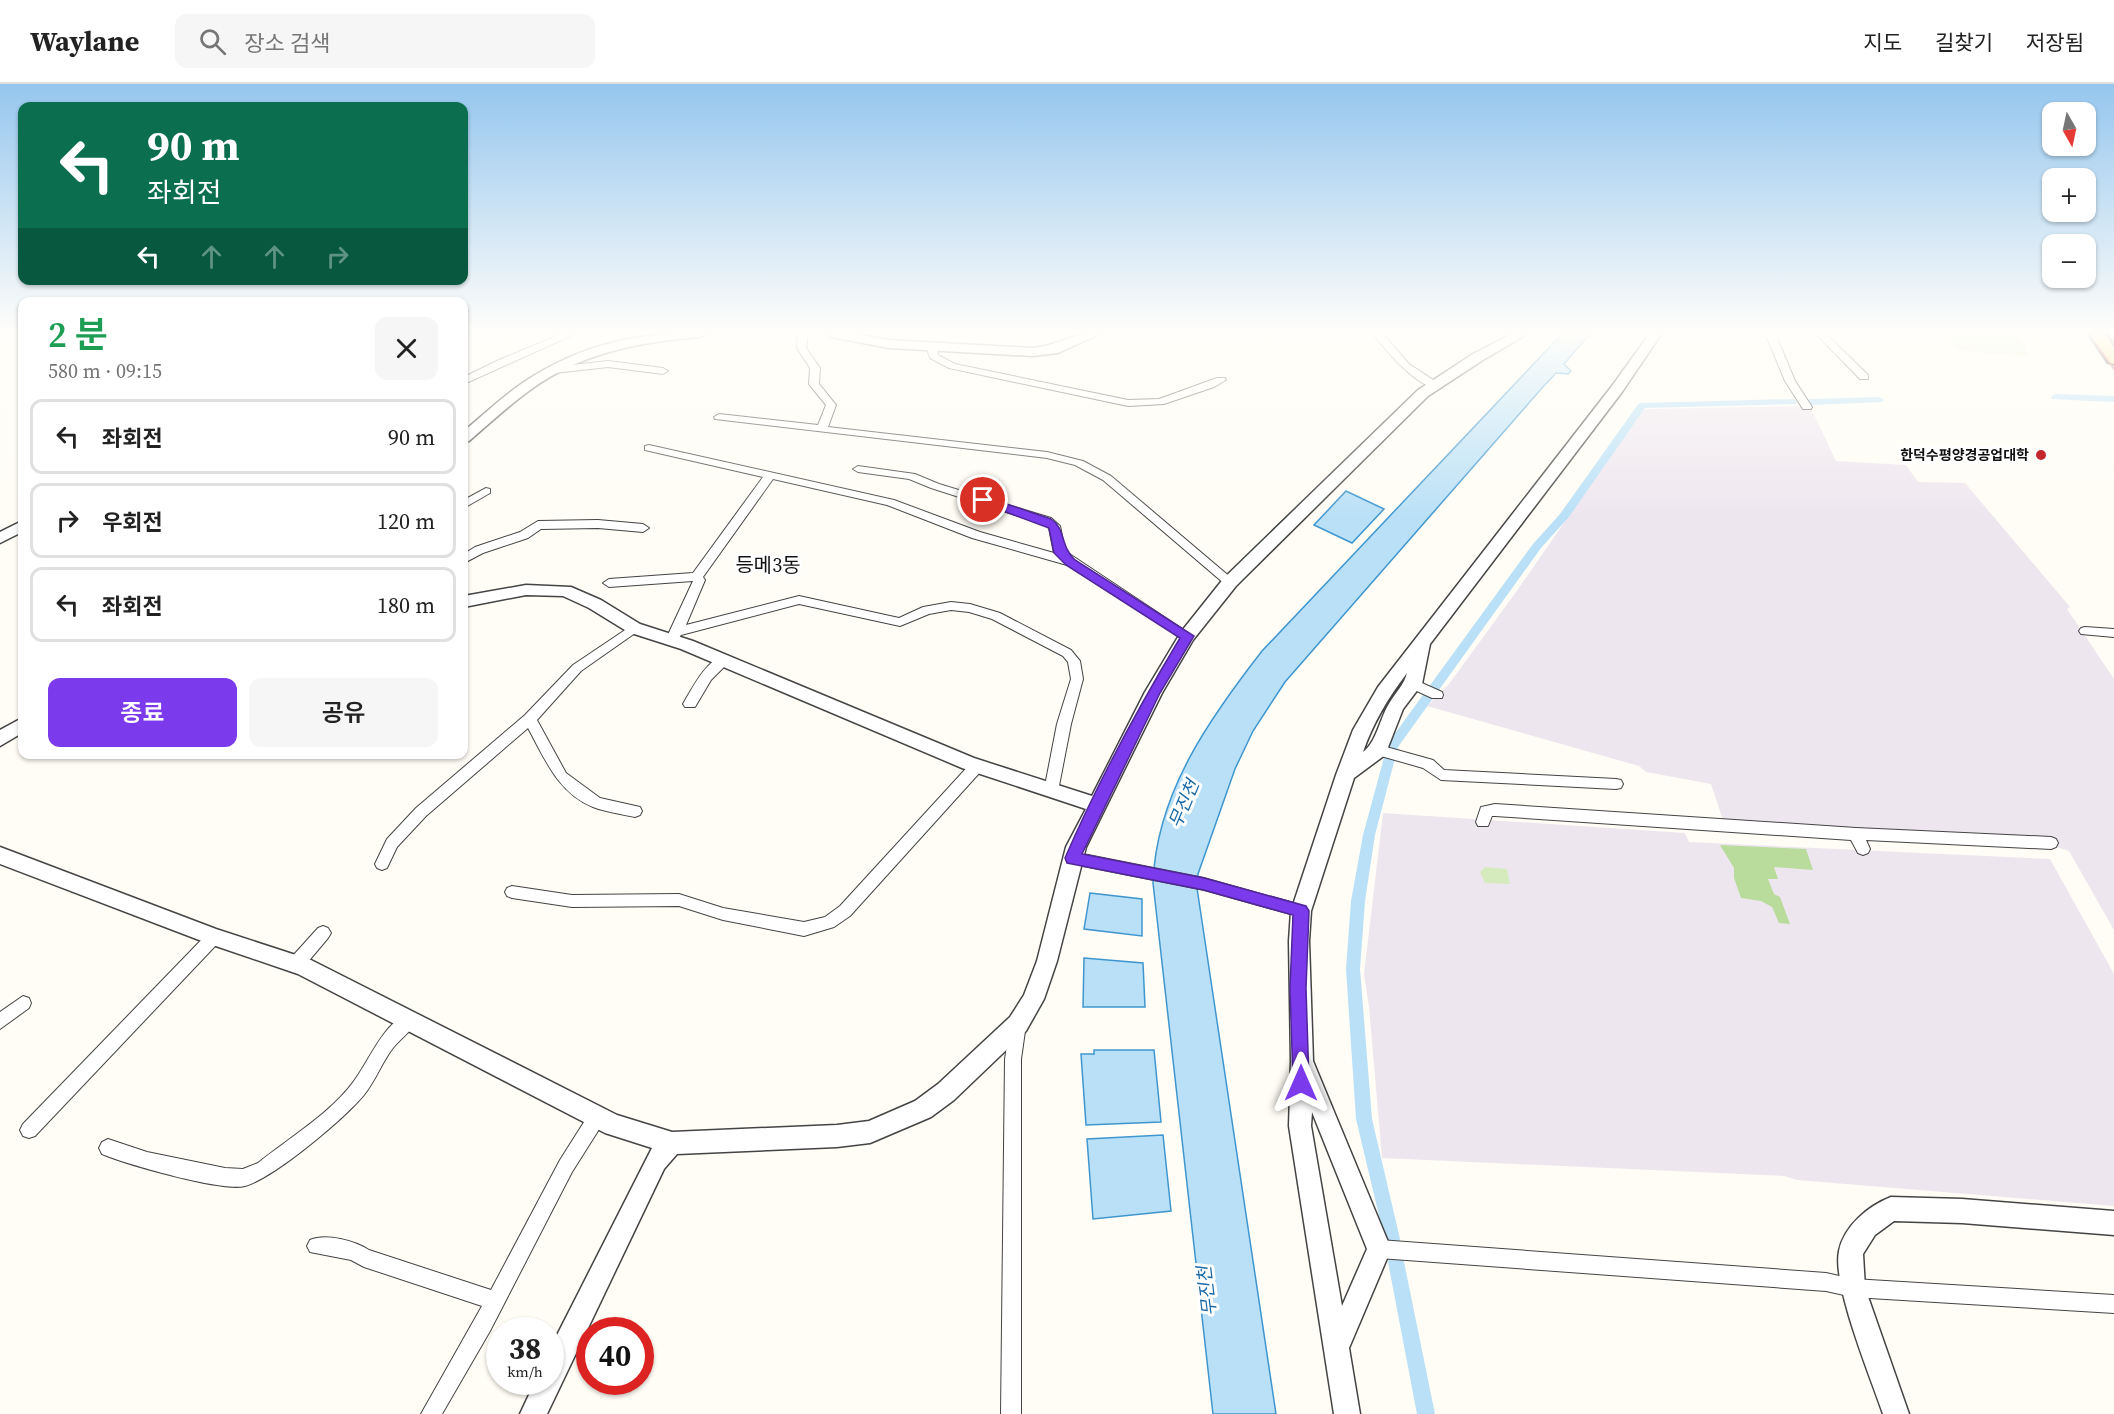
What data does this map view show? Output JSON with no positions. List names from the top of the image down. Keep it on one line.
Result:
{"districts":["등메3동"],"water":["무진천"],"places":["한덕수평양경공업대학"],"north":"bottom","page":{"header":"Waylane","search":"장소 검색","nav":["지도","길찾기","저장됨"],"map_buttons":["+","−"],"turn":["90 m","좌회전"],"heading":["2 분","580 m · 09:15"],"list":[{"name":"좌회전","value":"90 m"},{"name":"우회전","value":"120 m"},{"name":"좌회전","value":"180 m"}],"buttons":["종료","공유"],"speed":"38 km/h","limit":"40"}}
